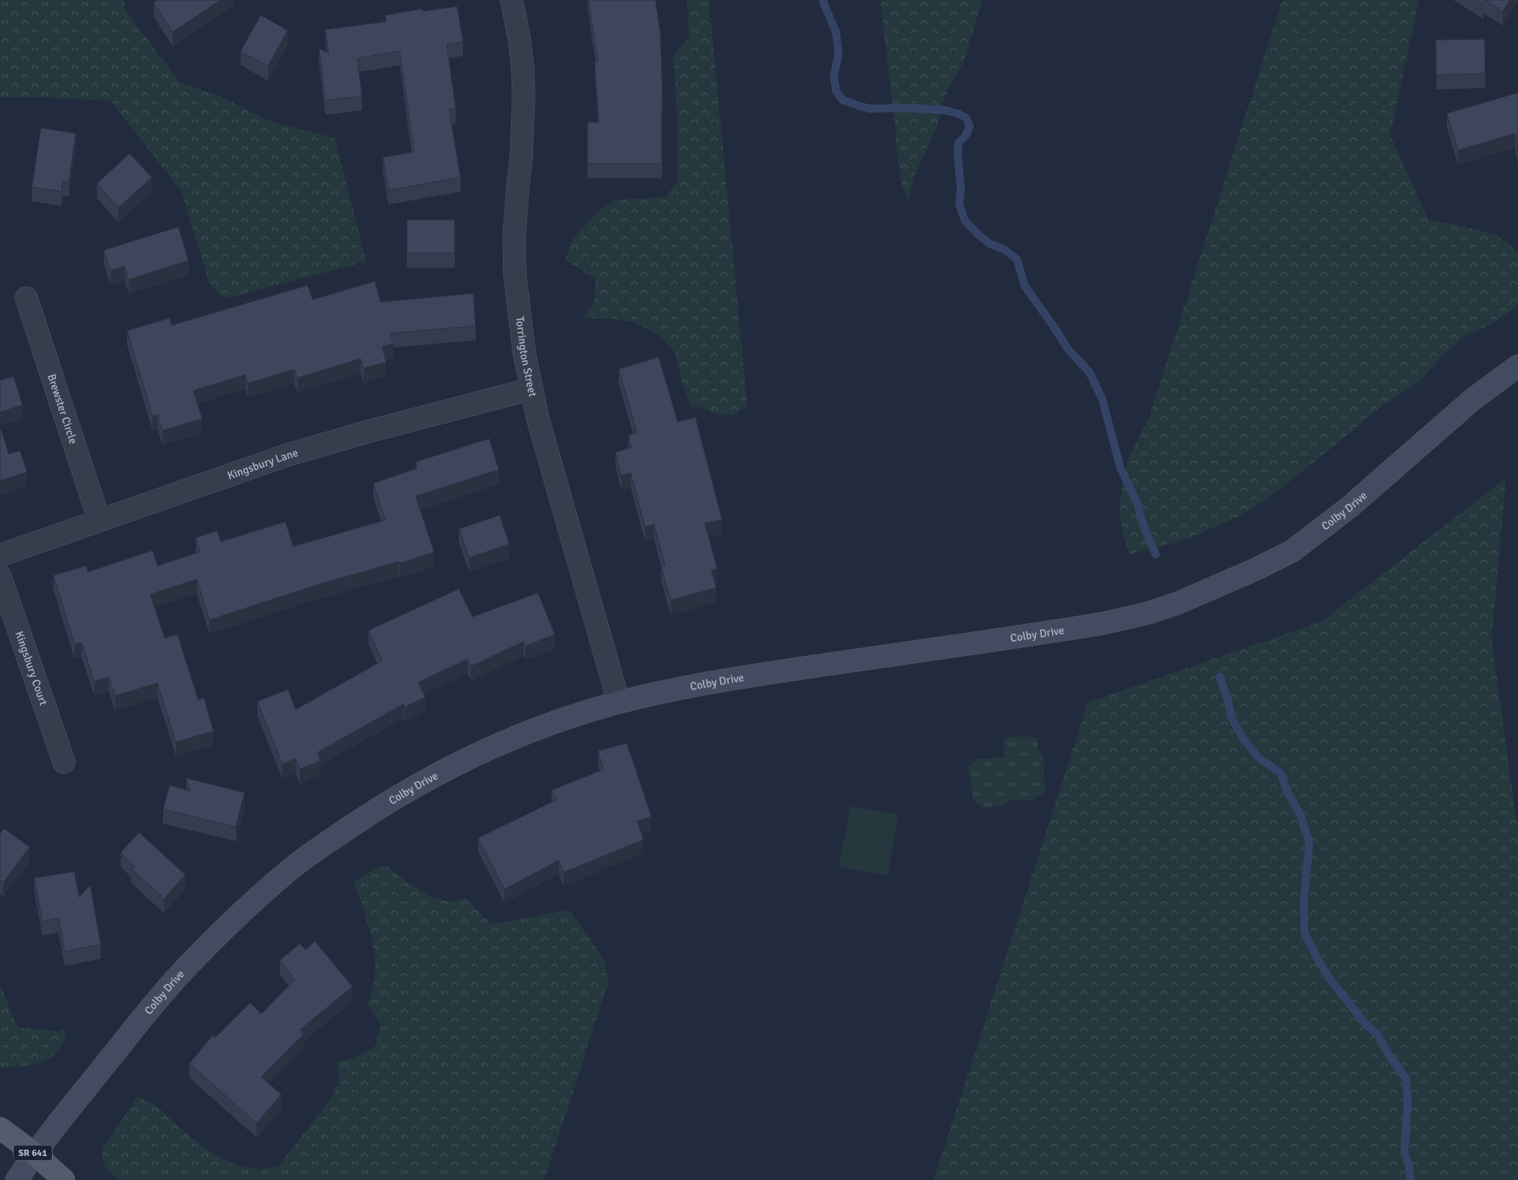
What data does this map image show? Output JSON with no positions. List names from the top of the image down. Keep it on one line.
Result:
{"streets":{"main road":["SR 641"],"street":["Torrington Street","Brewster Circle","Kingsbury Lane","Colby Drive","Kingsbury Court"]},"crossings":[["Torrington Street","Kingsbury Lane"],["Torrington Street","Colby Drive"],["Brewster Circle","Kingsbury Lane"],["Colby Drive","SR 641"]]}
